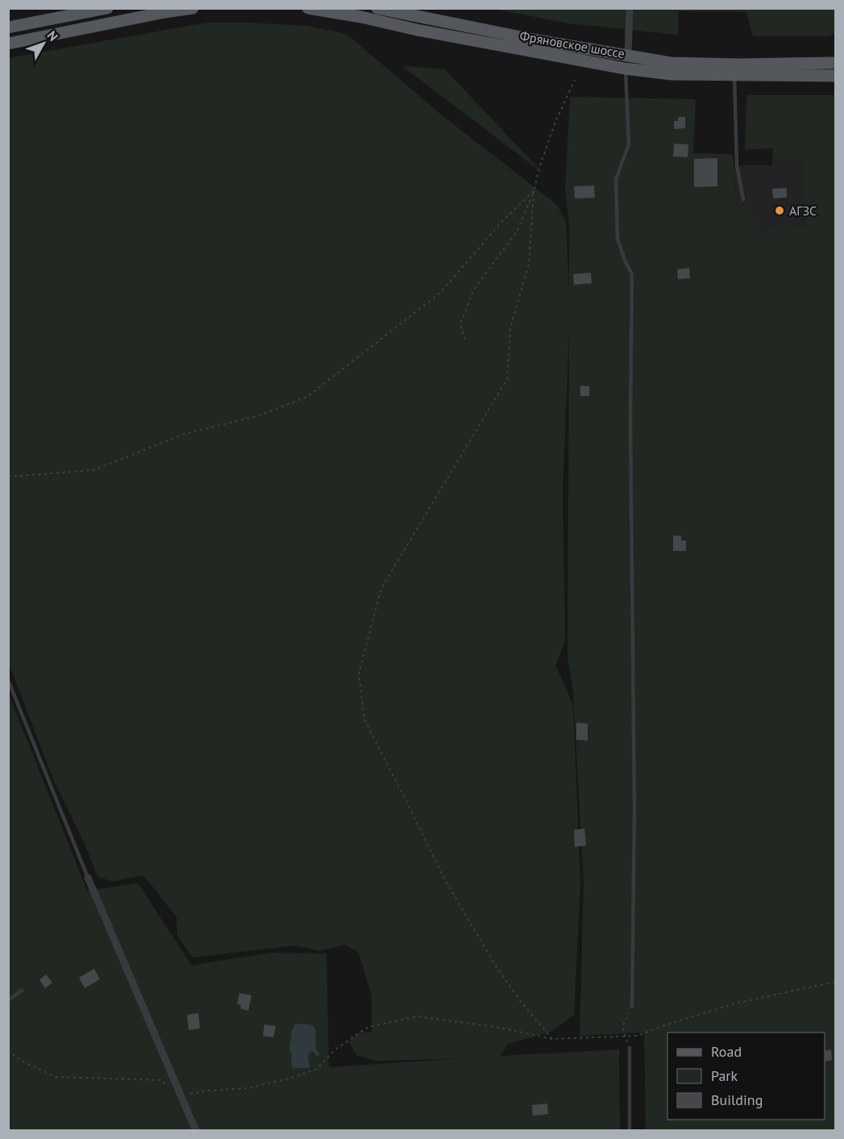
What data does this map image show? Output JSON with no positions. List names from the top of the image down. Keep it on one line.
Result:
{"streets":{"main road":["Фряновское шоссе"]},"places":["АГЗС"],"legend":["Road","Park","Building"],"north":"top right"}
